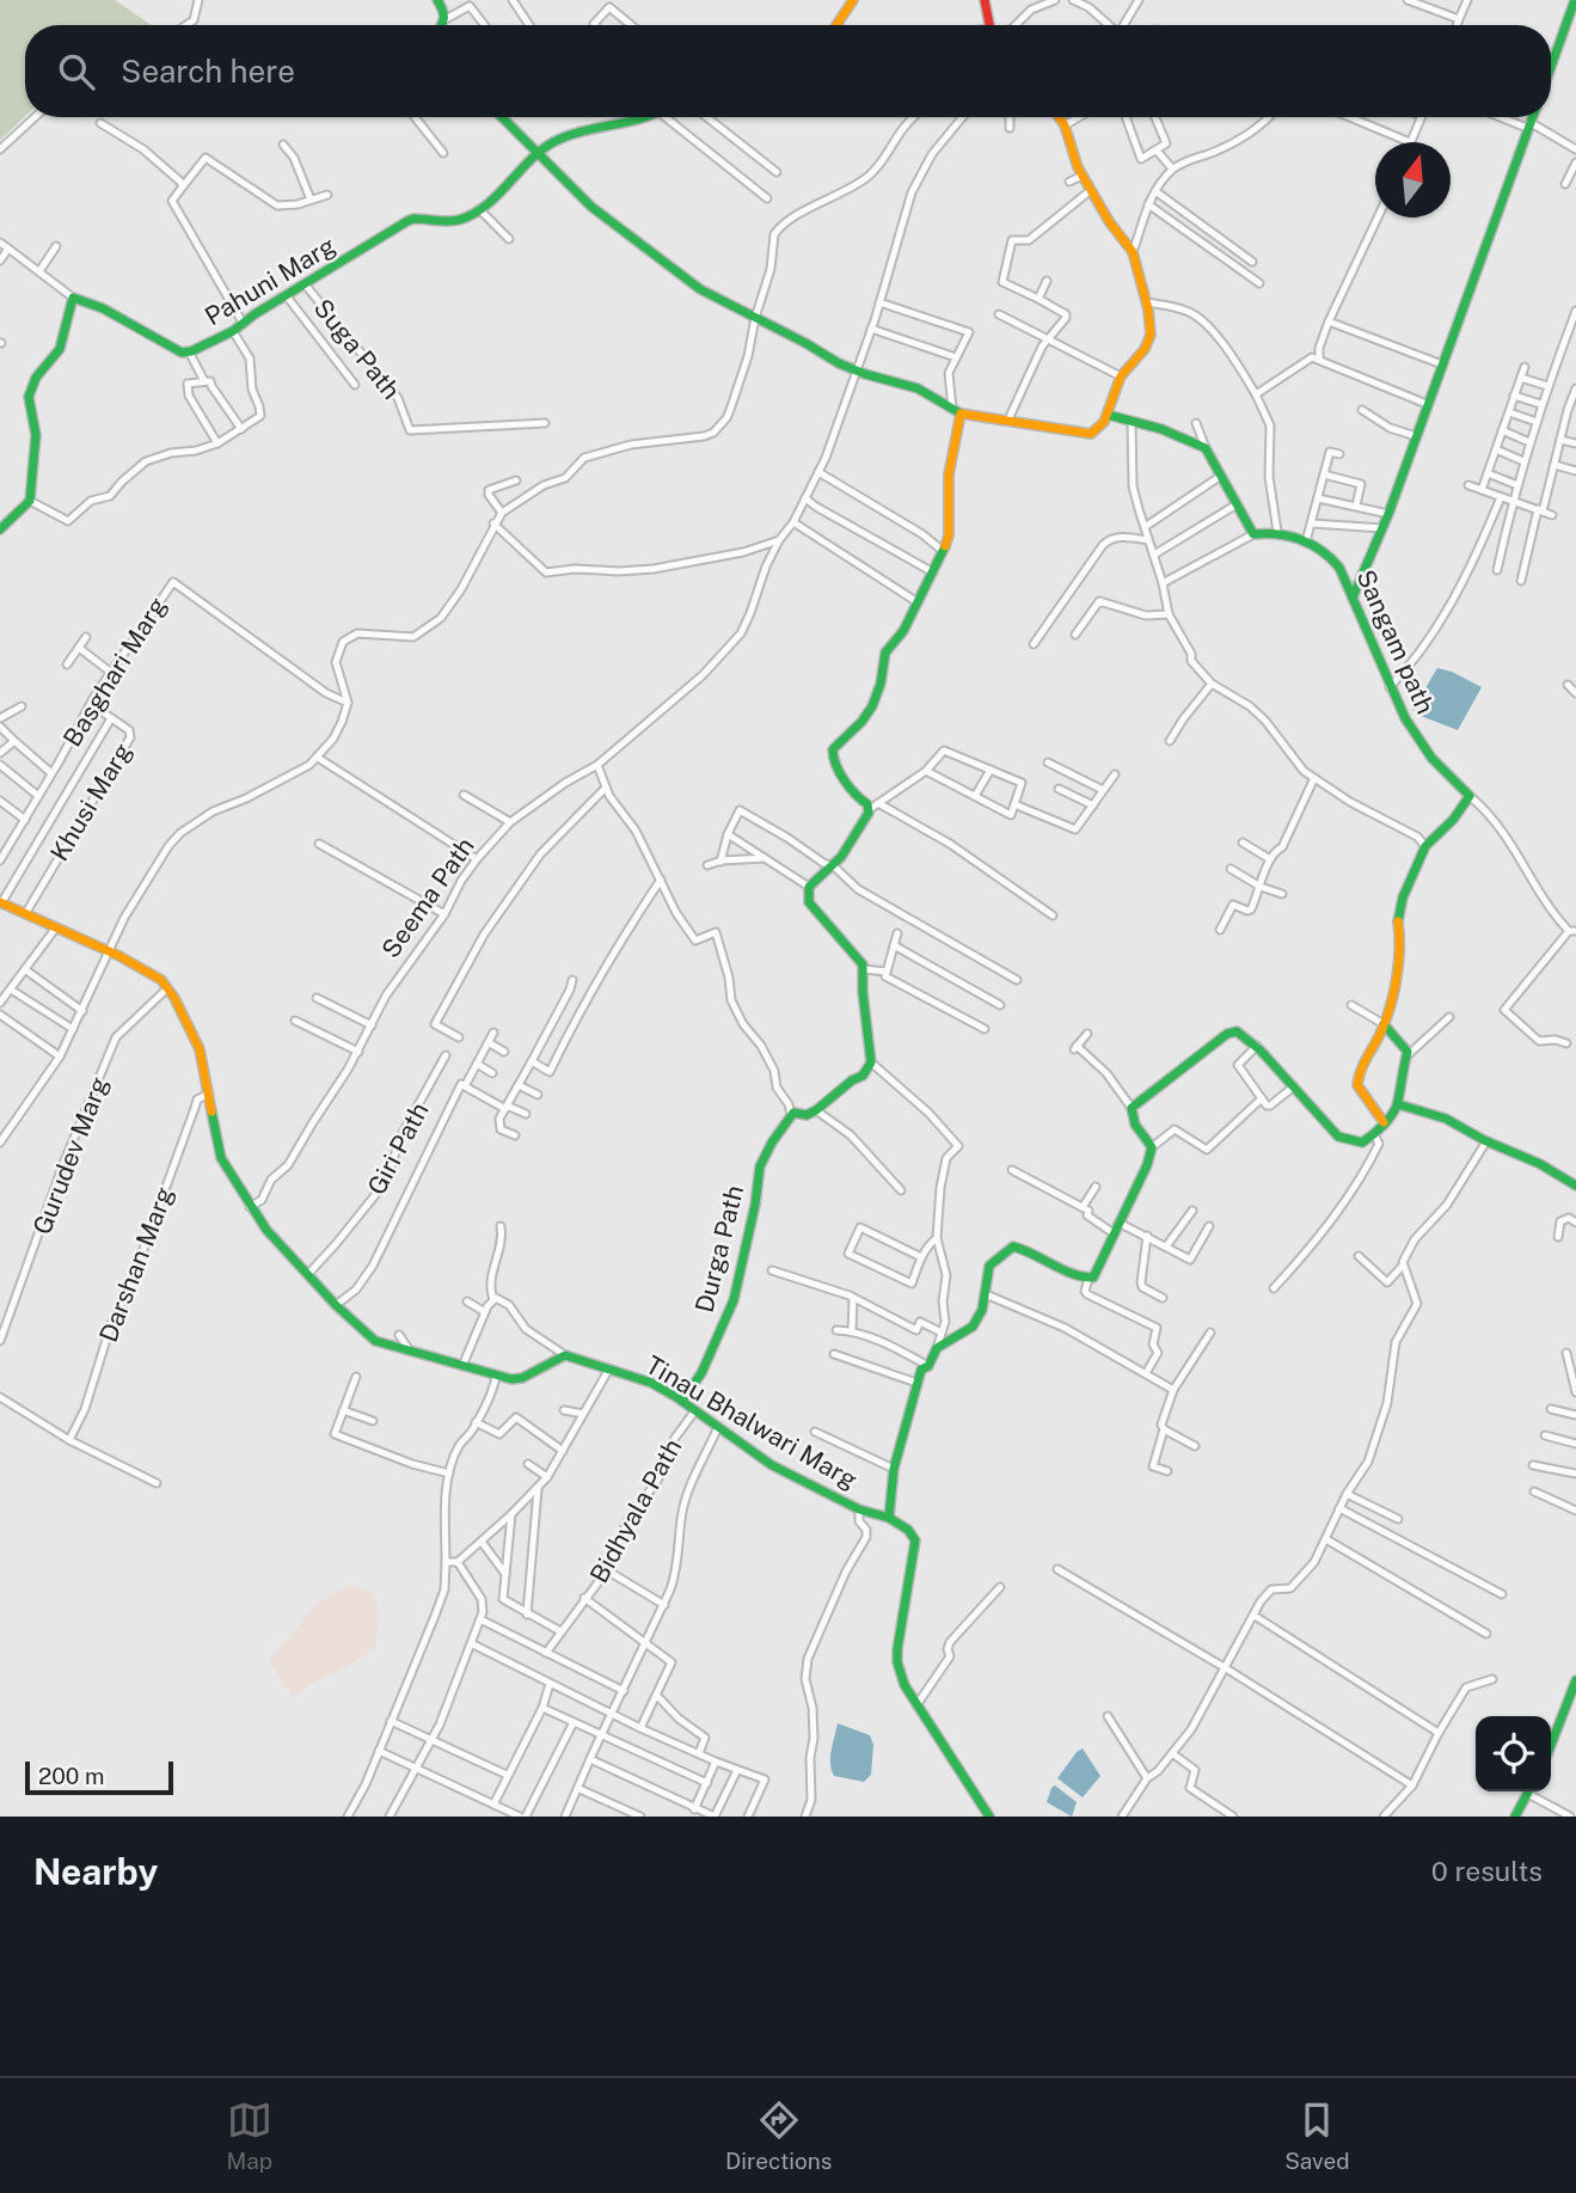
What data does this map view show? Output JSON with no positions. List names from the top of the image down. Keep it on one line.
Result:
{"streets":{"street":["Pahuni Marg","Suga Path","Sangam path","Basghari Marg","Khusi Marg","Seema Path","Giri Path","Gurudev Marg","Durga Path","Darshan Marg","Tinau Bhalwari Marg","Bidhyala Path"]},"crossings":[["Pahuni Marg","Suga Path"],["Basghari Marg","Khusi Marg"],["Durga Path","Tinau Bhalwari Marg"],["Tinau Bhalwari Marg","Bidhyala Path"]],"scale_bar":"200 m","north":"top","page":{"search":"Search here","scale":"200 m","heading":["Nearby","0 results"],"nav":["Map","Directions","Saved"]}}
